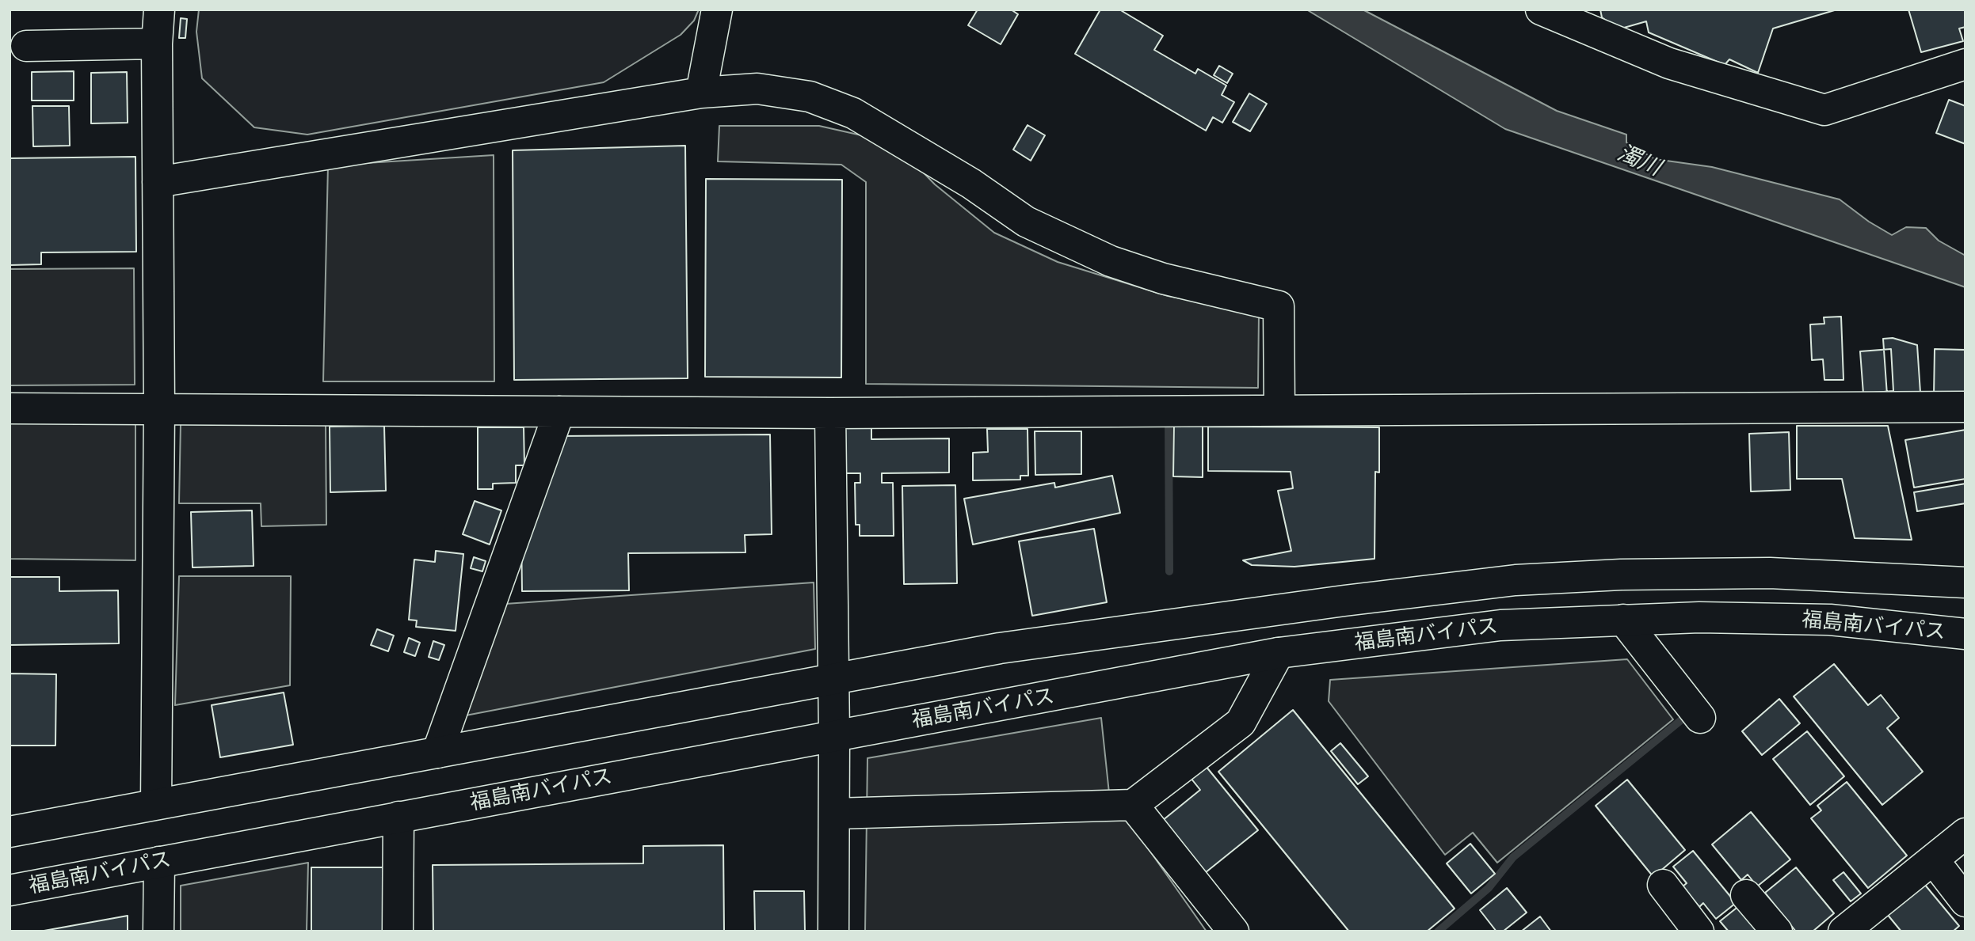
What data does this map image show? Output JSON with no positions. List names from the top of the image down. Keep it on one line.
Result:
{"streets":{"main road":["福島南バイパス"]},"water":["濁川"]}
